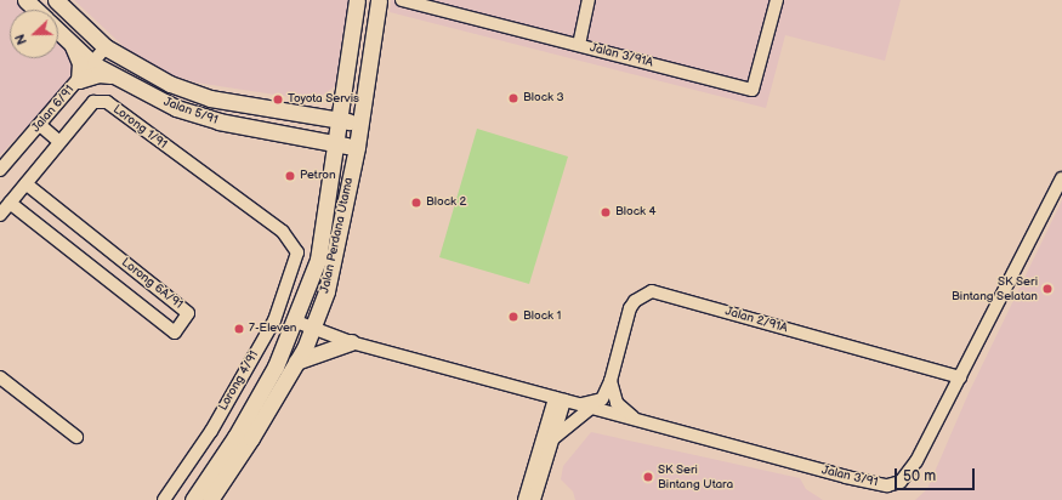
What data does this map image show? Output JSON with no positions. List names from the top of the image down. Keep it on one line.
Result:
{"streets":{"street":["Jalan 3/91A","Jalan 6/91","Jalan 5/91","Lorong 1/91","Jalan Perdana Utama","Lorong 6A/91","Jalan 2/91A","Lorong 4/91","Jalan 3/91"]},"crossings":[["Jalan 6/91","Jalan 5/91"],["Jalan 5/91","Jalan Perdana Utama"],["Lorong 1/91","Lorong 6A/91"],["Lorong 1/91","Lorong 4/91"],["Jalan Perdana Utama","Jalan 3/91"],["Jalan 2/91A","Jalan 3/91"]],"places":["Block 3","Toyota Servis","Petron","Block 2","Block 4","SK Seri Bintang Selatan","Block 1","7-Eleven","SK Seri Bintang Utara"],"scale_bar":"50 m","north":"left"}
